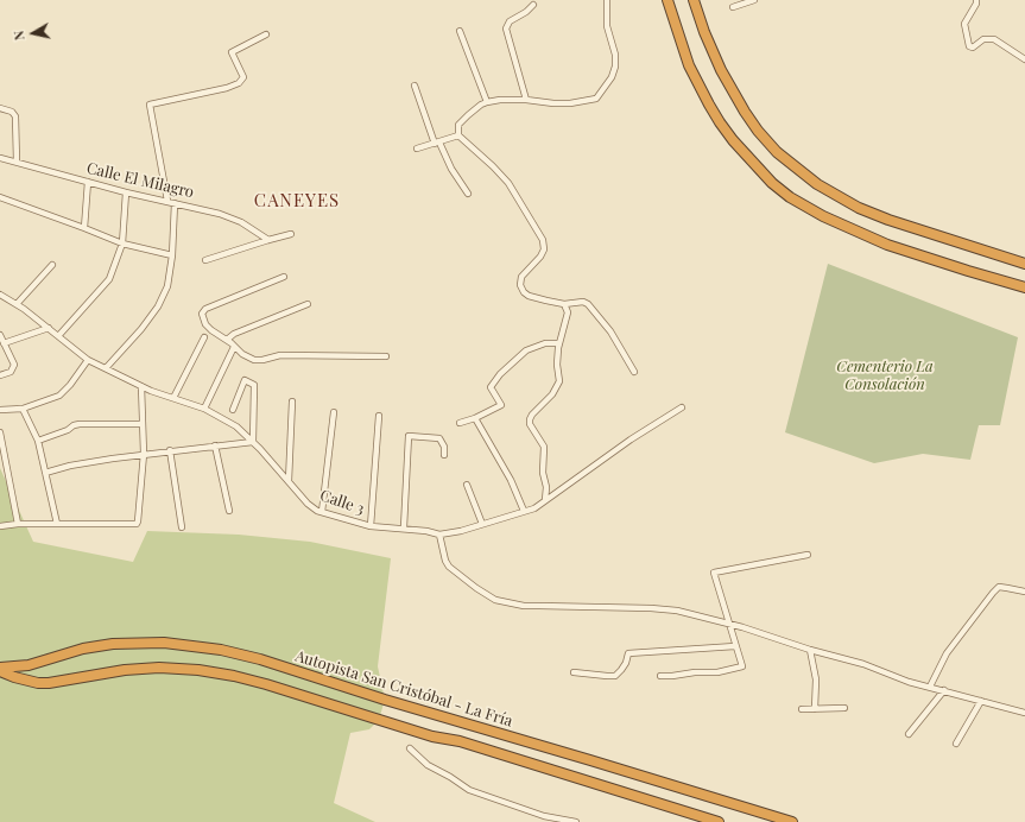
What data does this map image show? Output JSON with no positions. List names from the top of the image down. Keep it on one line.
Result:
{"streets":{"highway":["Autopista San Cristóbal - La Fría"],"street":["Calle El Milagro","Calle 3"]},"districts":["CANEYES"],"parks":["Cementerio La Consolación"],"north":"left"}
